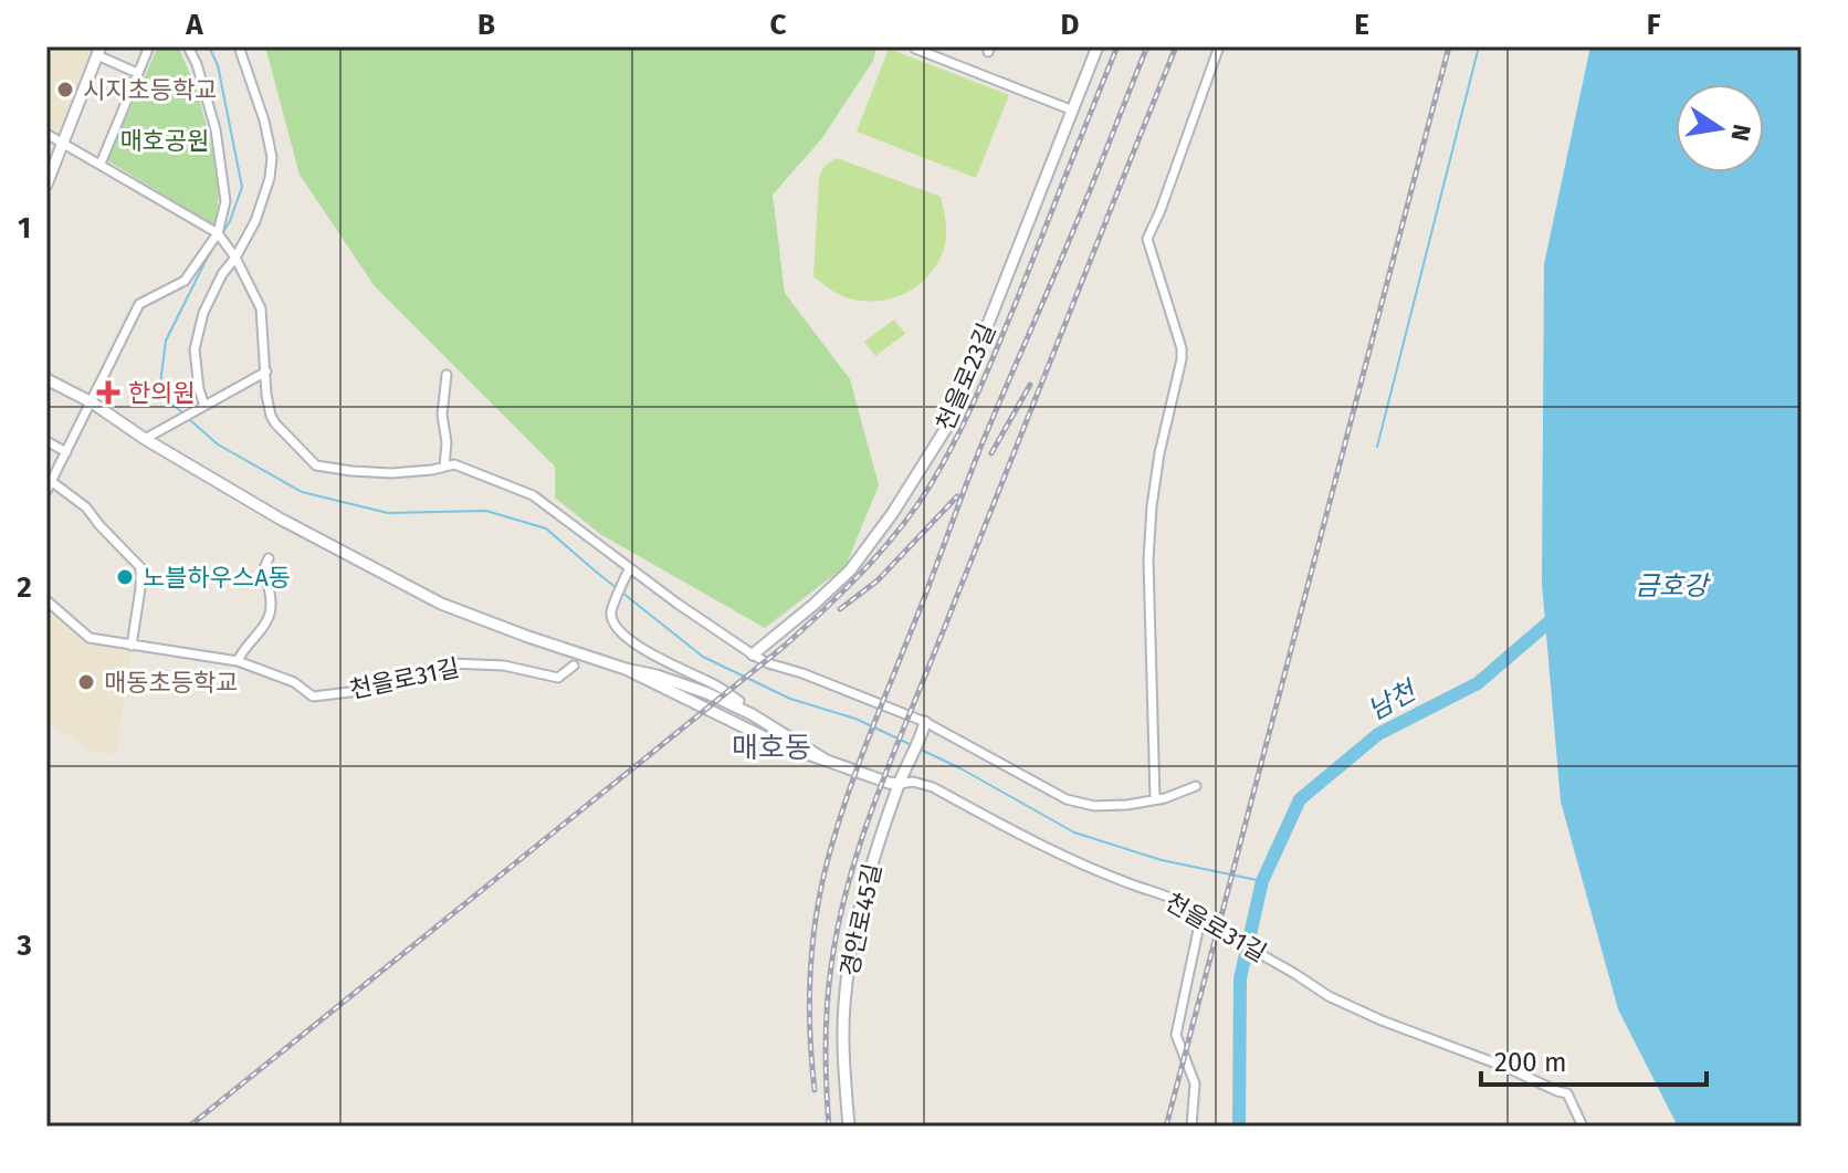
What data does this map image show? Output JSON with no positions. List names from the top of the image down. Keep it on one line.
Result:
{"streets":{"street":["천을로23길","천을로31길","경안로45길"]},"crossings":[["천을로31길","경안로45길"]],"districts":["매호동"],"water":["금호강","남천"],"parks":["매호공원"],"places":{"other":["시지초등학교","노블하우스A동","매동초등학교"],"health":["한의원"]},"scale_bar":"200 m","north":"right","grid":{"columns":["A","B","C","D","E","F"],"rows":["1","2","3"]}}
